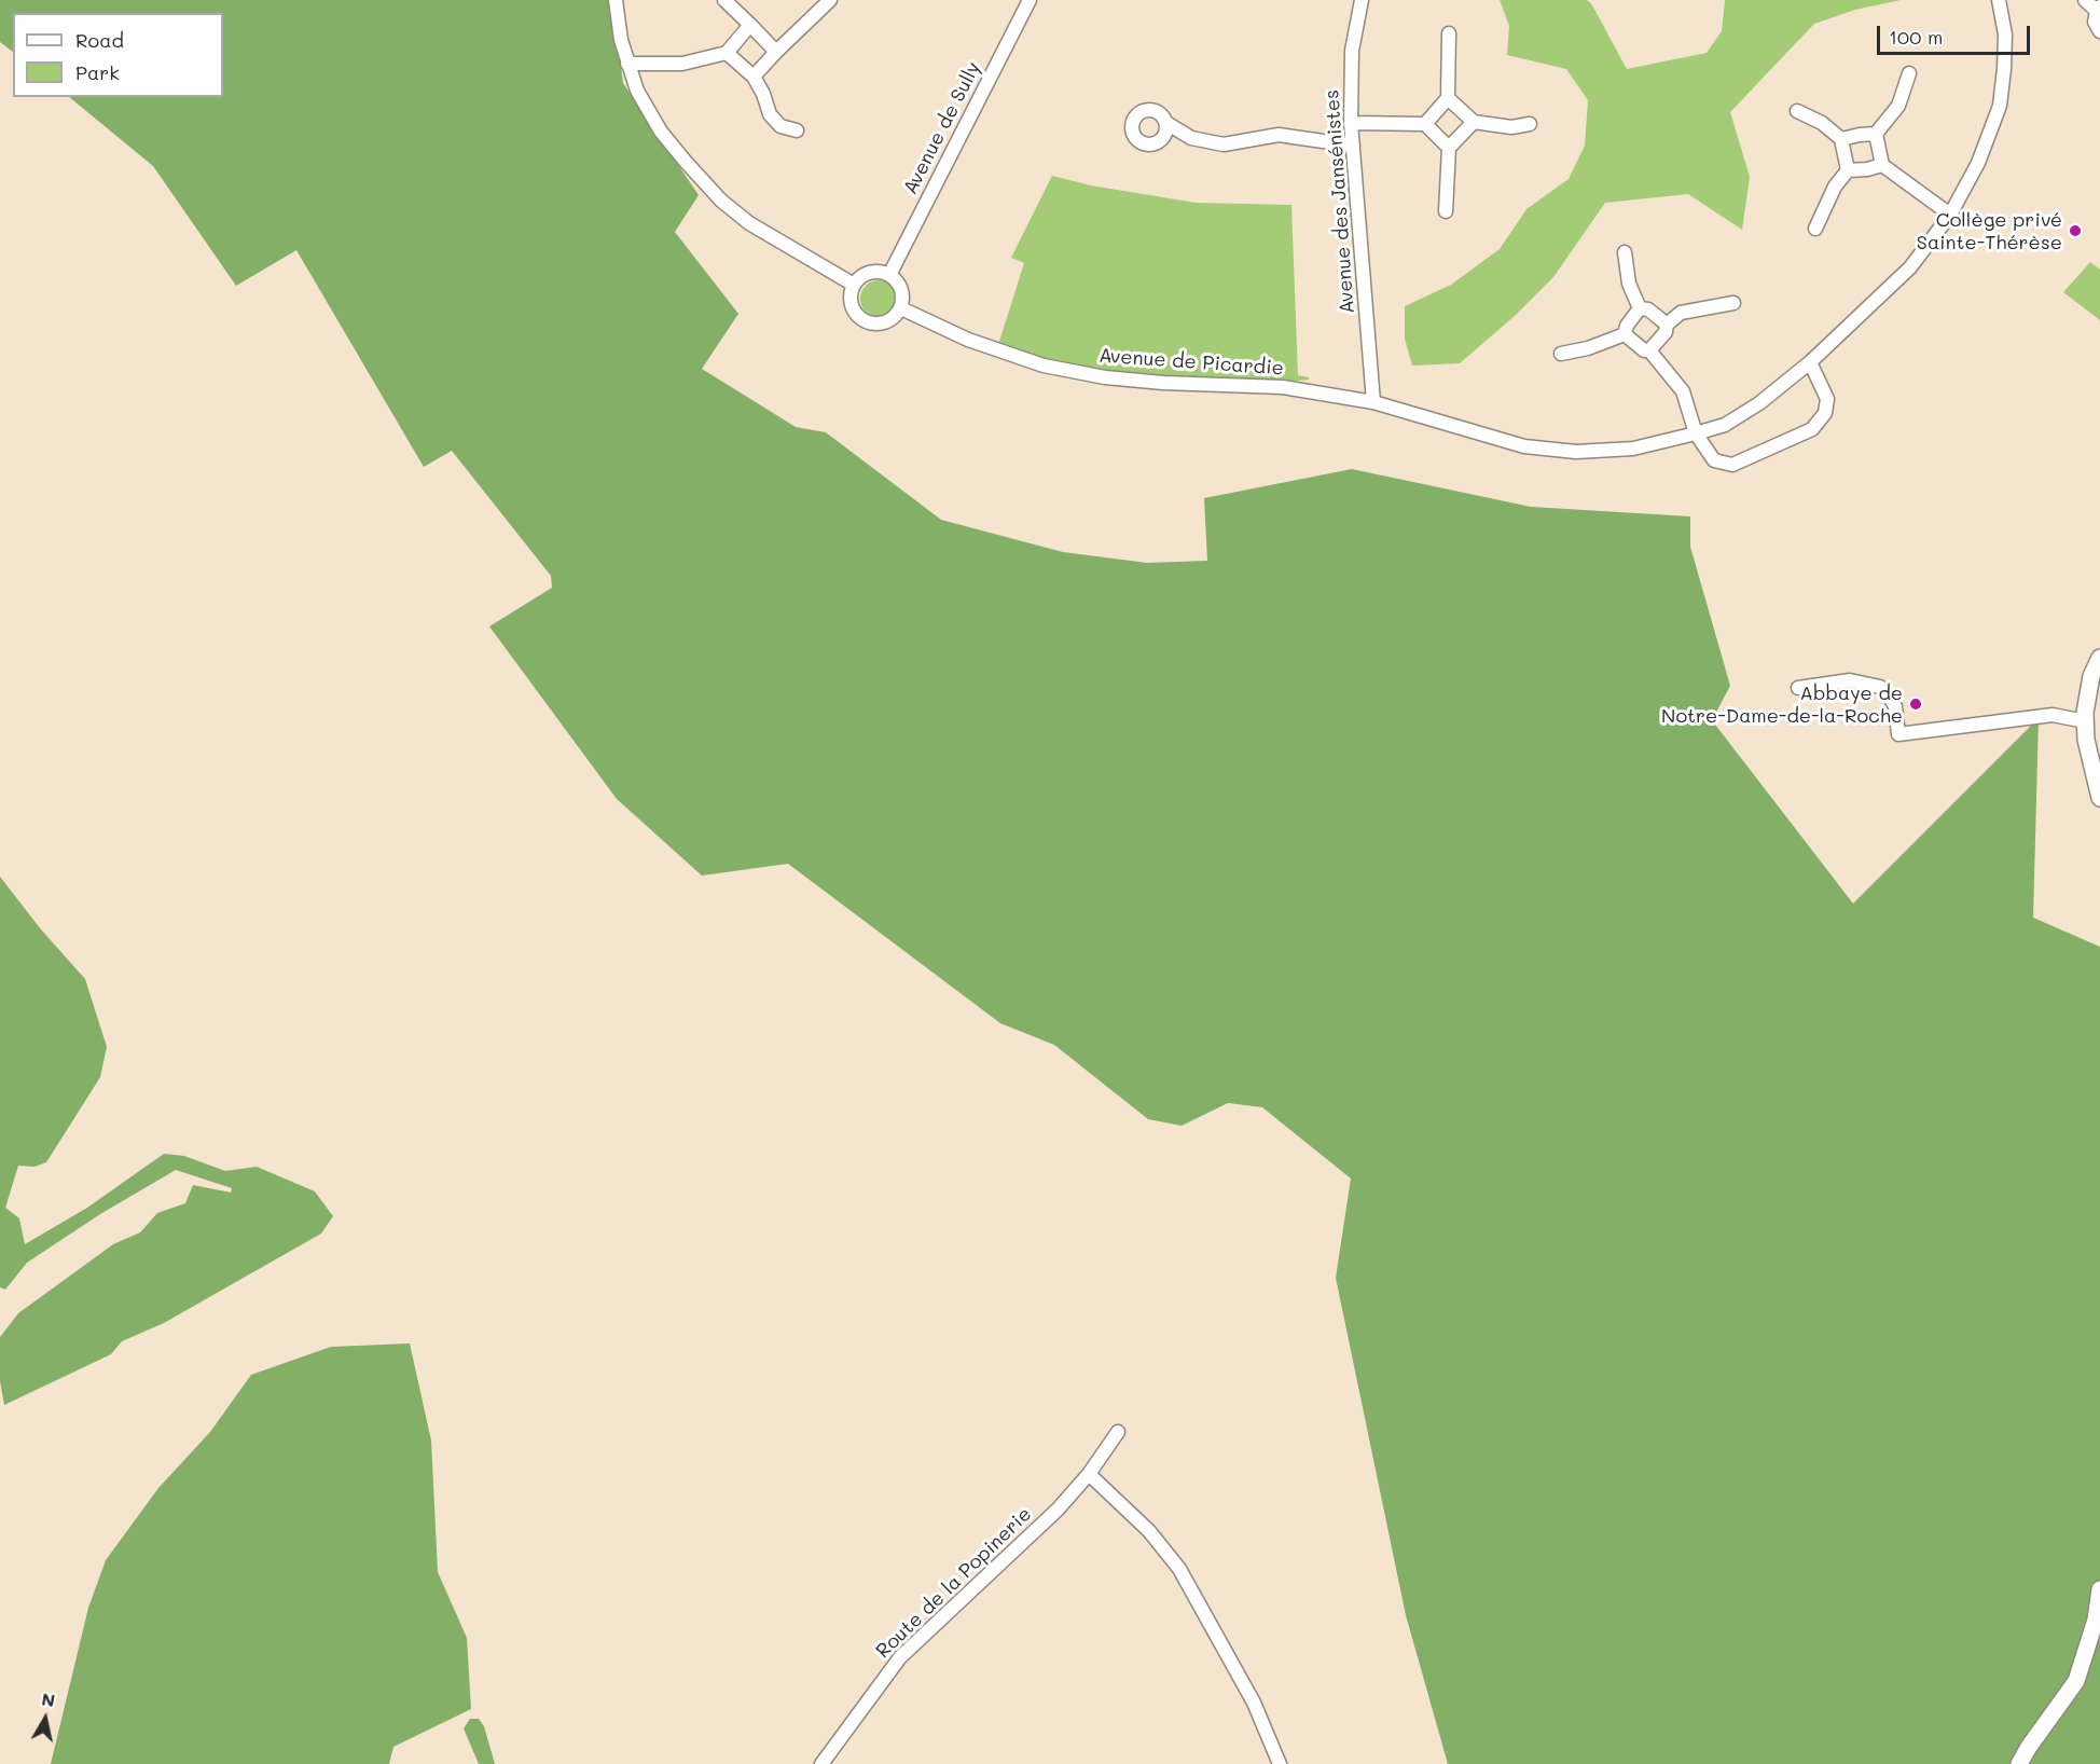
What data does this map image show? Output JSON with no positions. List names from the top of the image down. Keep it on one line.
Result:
{"streets":{"street":["Avenue de Sully","Avenue des Jansénistes","Avenue de Picardie","Route de la Popinerie"]},"crossings":[["Avenue de Sully","Avenue de Picardie"],["Avenue des Jansénistes","Avenue de Picardie"]],"places":["Collège privé Sainte-Thérèse","Abbaye de Notre-Dame-de-la-Roche"],"legend":["Road","Park"],"scale_bar":"100 m","north":"top"}
